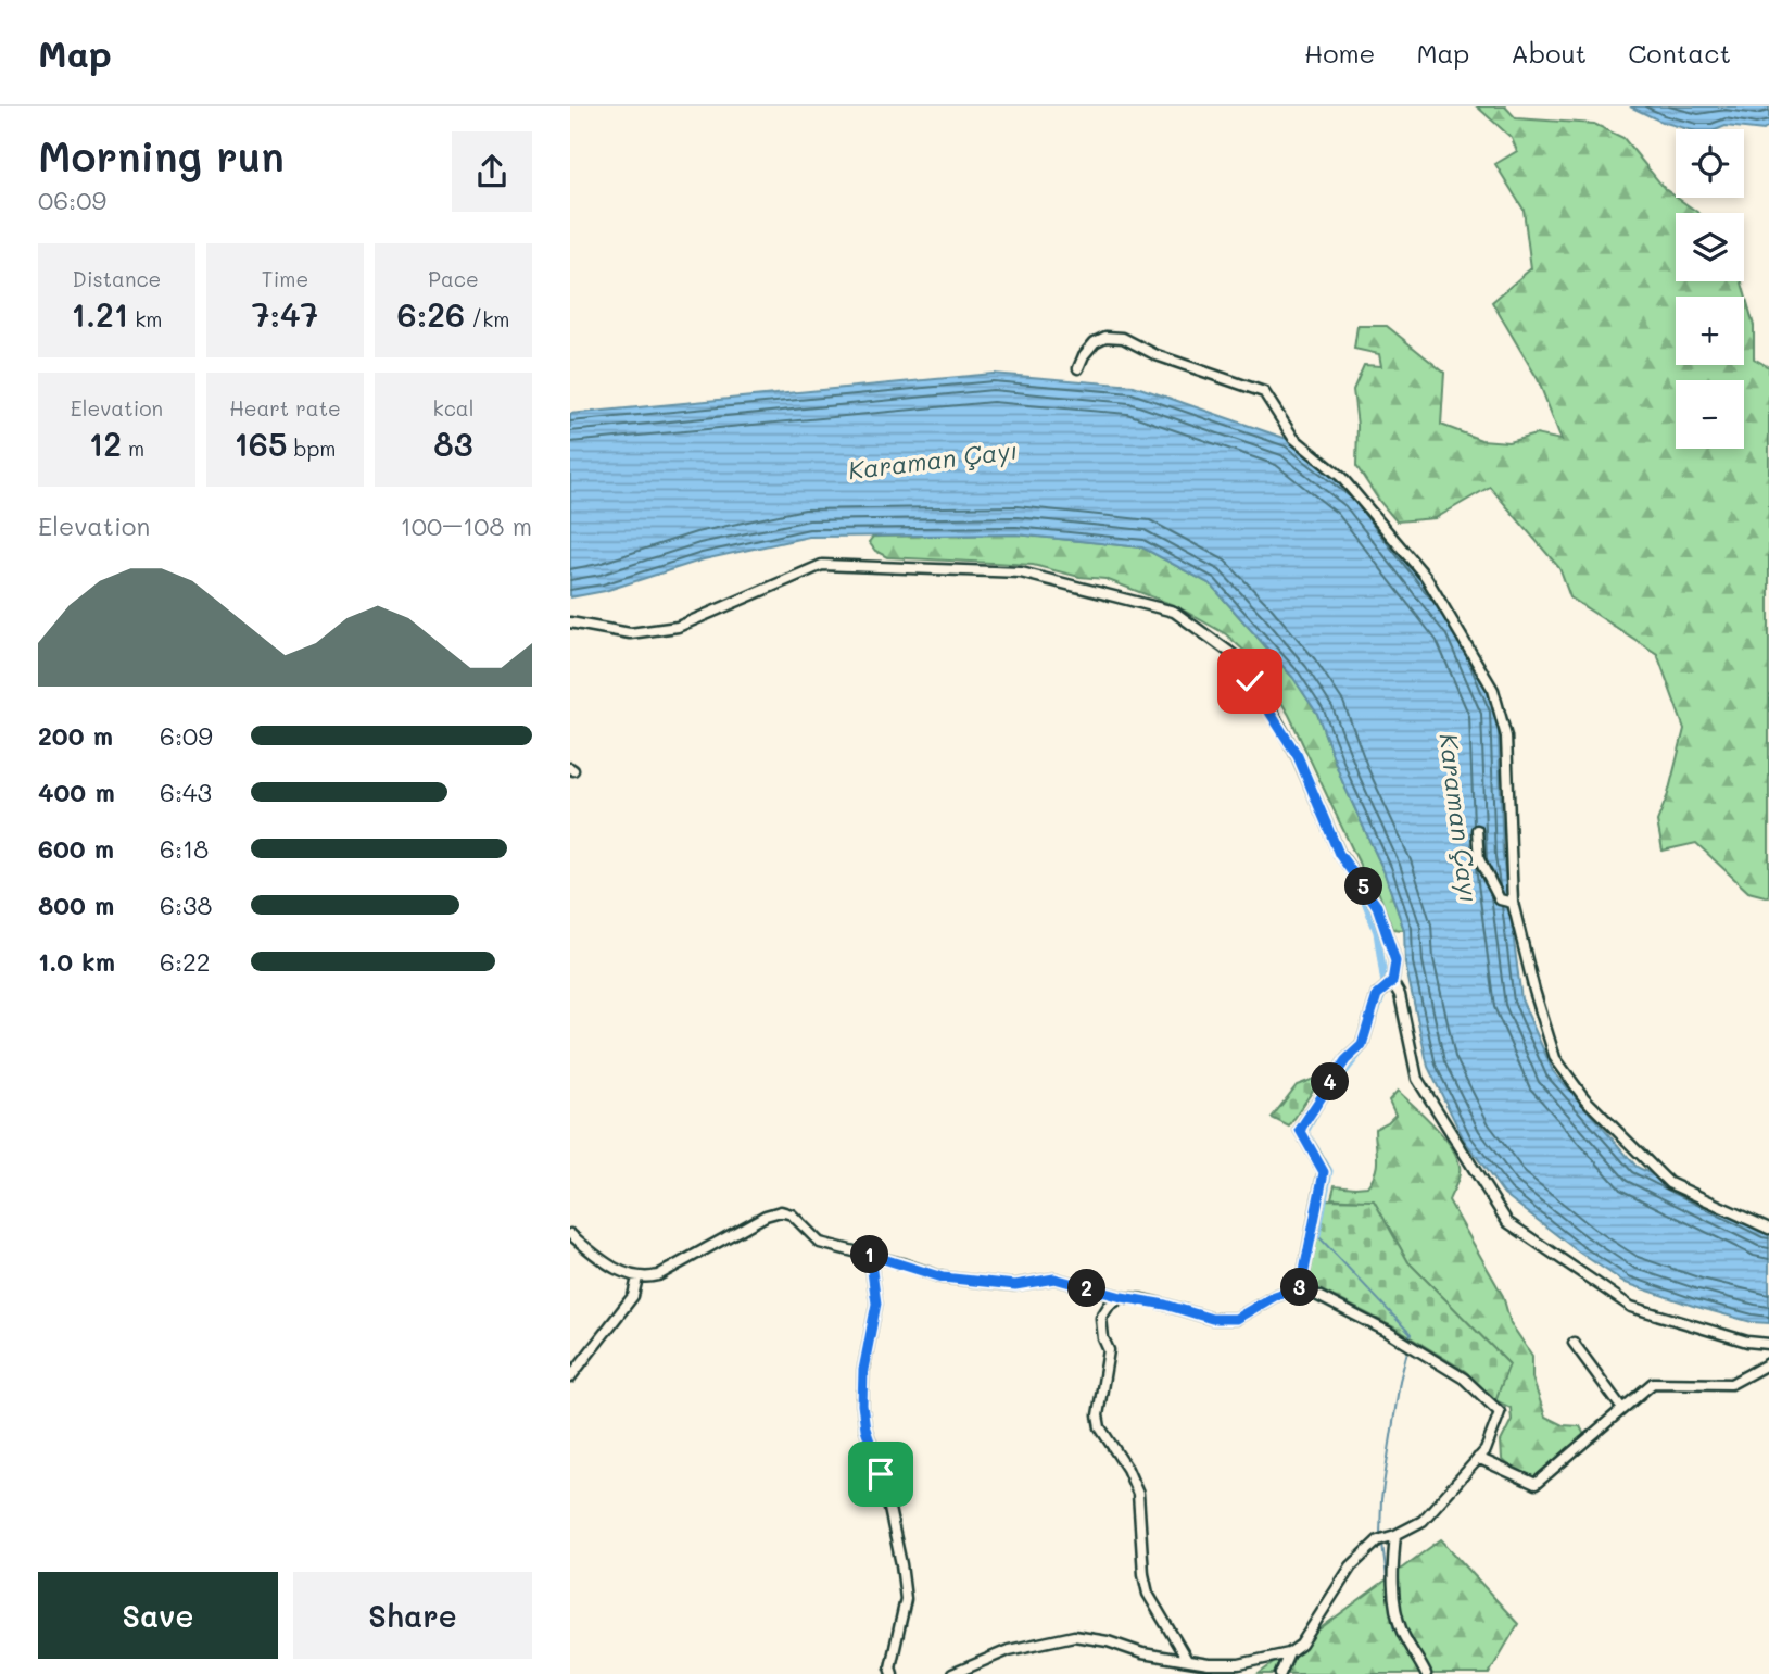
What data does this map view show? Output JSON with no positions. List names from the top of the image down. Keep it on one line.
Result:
{"water":["Karaman Çayı"],"page":{"header":"Map","nav":["Home","Map","About","Contact"],"heading":["Morning run","06:09"],"map_buttons":["+","−"],"stats":[["Distance","1.21 km"],["Time","7:47"],["Pace","6:26 /km"],["Elevation","12 m"],["Heart rate","165 bpm"],["kcal","83"]],"chart":["Elevation","100–108 m"],"list":[{"name":"200 m","note":"6:09"},{"name":"400 m","note":"6:43"},{"name":"600 m","note":"6:18"},{"name":"800 m","note":"6:38"},{"name":"1.0 km","note":"6:22"}],"pins":["5","4","1","3","2"],"buttons":["Save","Share"]}}
